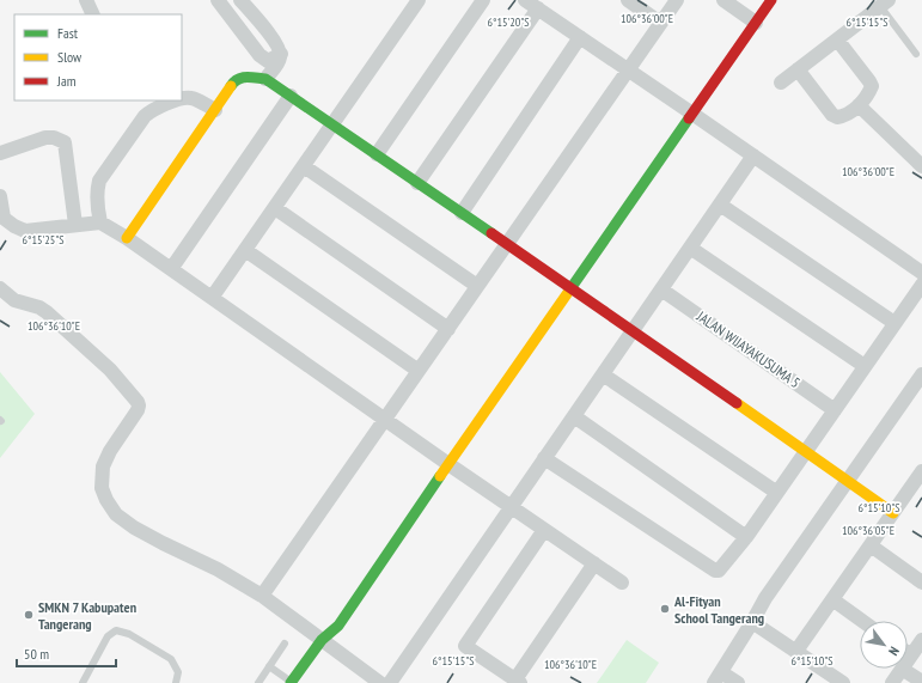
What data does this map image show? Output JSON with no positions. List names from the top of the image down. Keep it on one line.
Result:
{"streets":{"street":["JALAN WIJAYAKUSUMA 5"]},"places":["Al-Fityan School Tangerang","SMKN 7 Kabupaten Tangerang"],"legend":["Fast","Slow","Jam"],"scale_bar":"50 m","north":"bottom right","coordinates":["106°36'00\"E","6°15'20\"S","6°15'15\"S","6°15'25\"S","106°36'10\"E","6°15'10\"S","106°36'05\"E"]}
